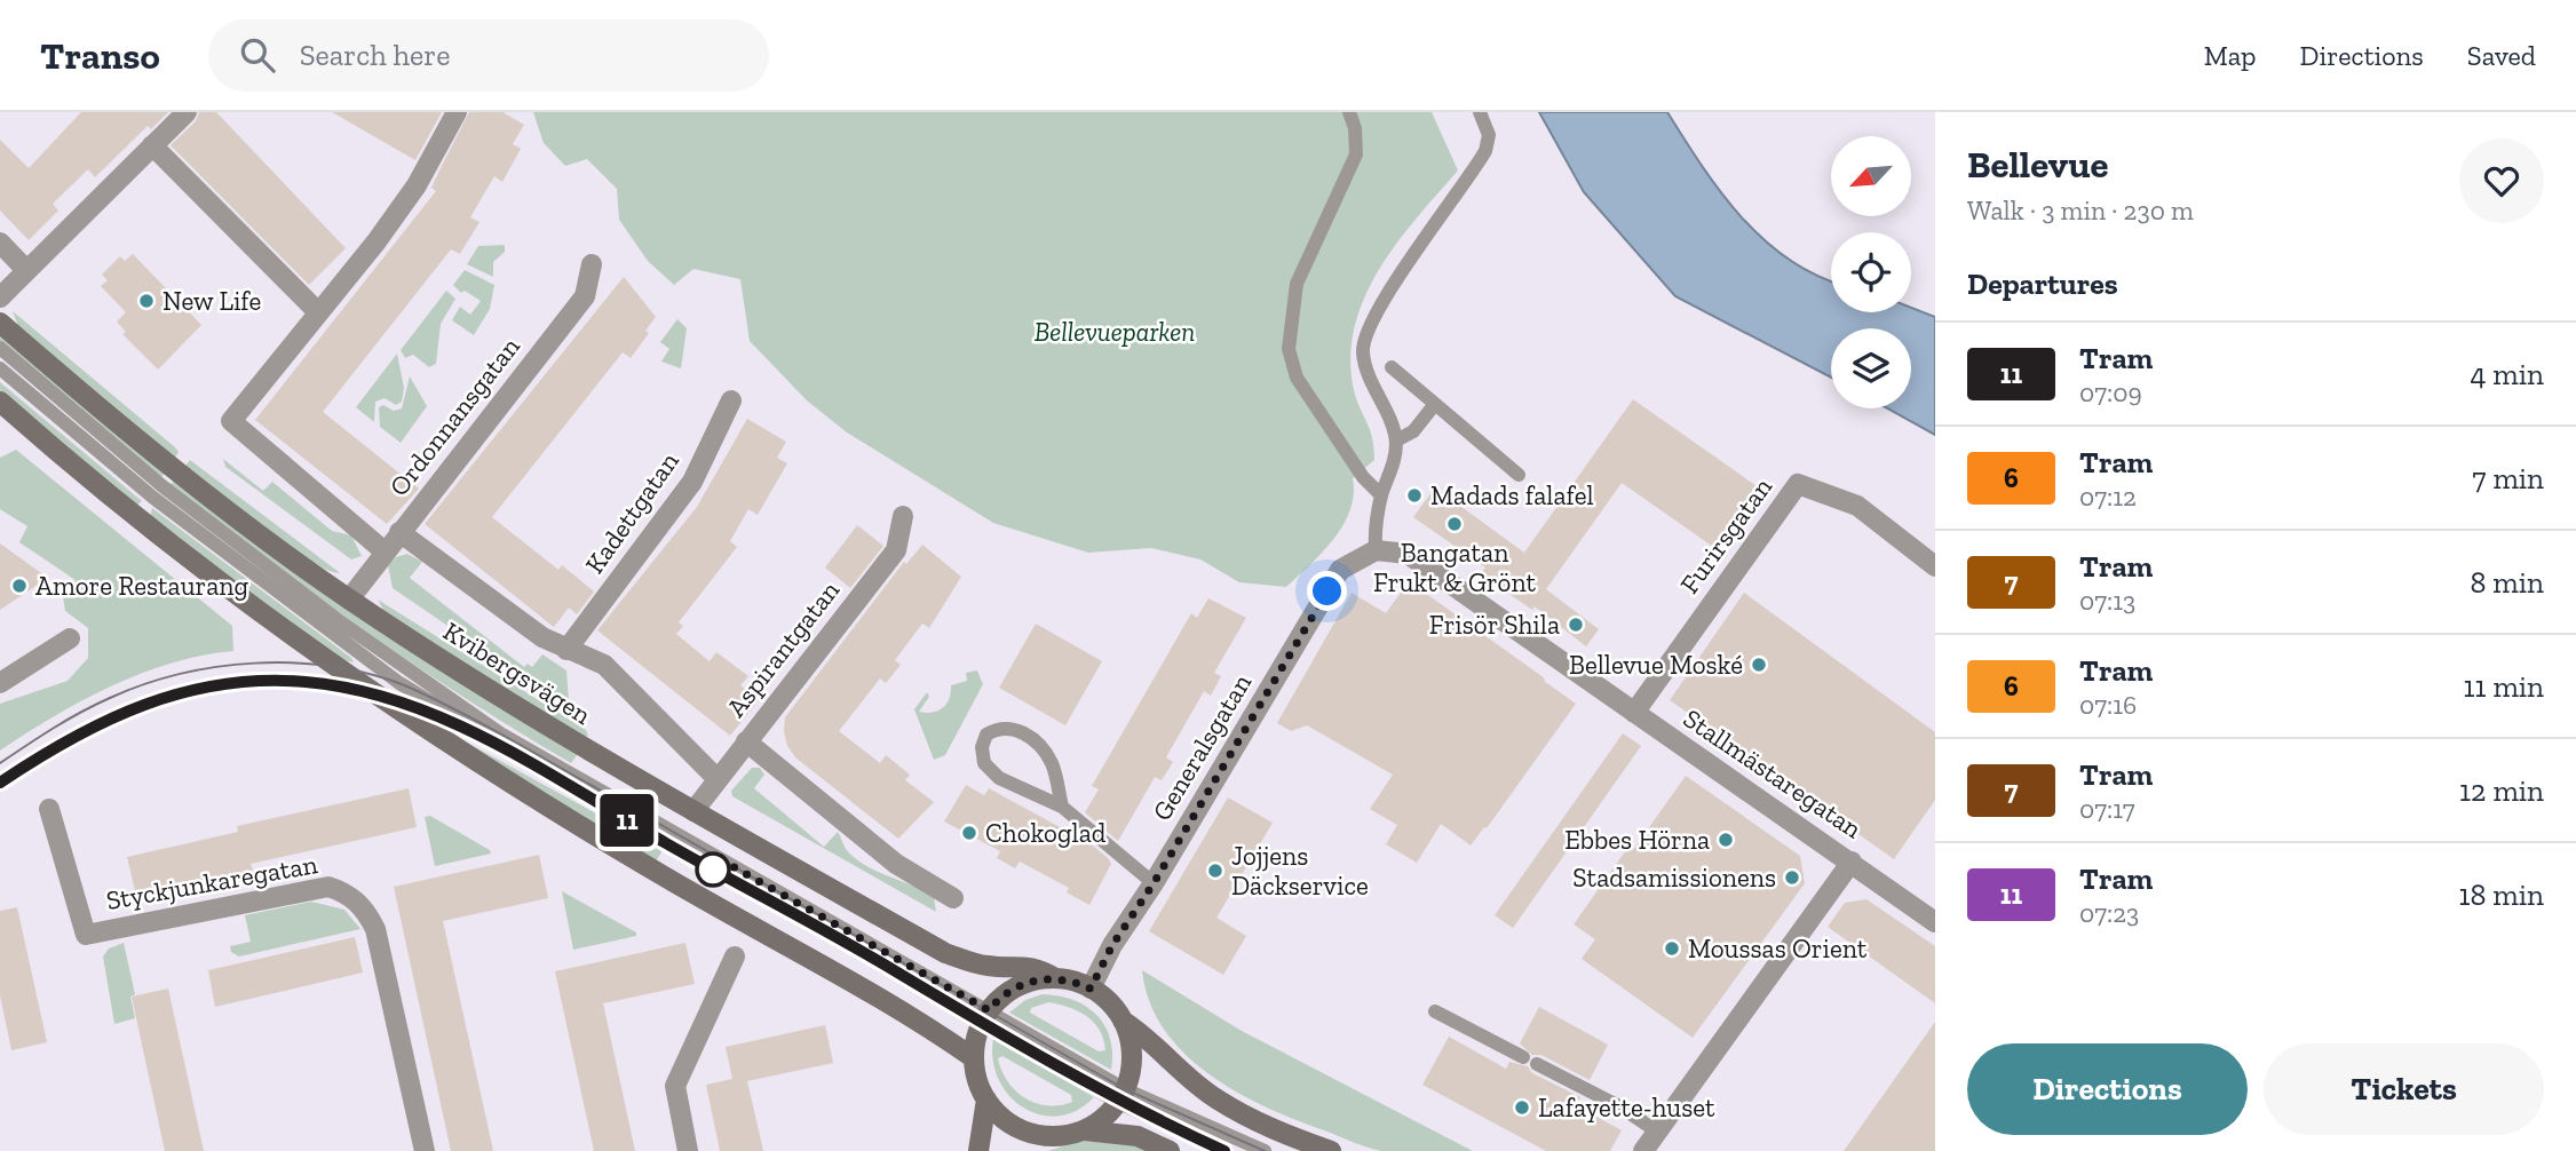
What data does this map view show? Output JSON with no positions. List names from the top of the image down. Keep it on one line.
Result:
{"streets":{"street":["Ordonnansgatan","Kadettgatan","Furirsgatan","Aspirantgatan","Kvibergsvägen","Generalsgatan","Stallmästaregatan","Styckjunkaregatan"]},"crossings":[["Ordonnansgatan","Kvibergsvägen"],["Furirsgatan","Stallmästaregatan"],["Aspirantgatan","Kvibergsvägen"],["Kvibergsvägen","Generalsgatan"],["Generalsgatan","Stallmästaregatan"]],"parks":["Bellevueparken"],"places":["New Life","Madads falafel","Bangatan Frukt & Grönt","Amore Restaurang","Frisör Shila","Bellevue Moské","Chokoglad","Ebbes Hörna","Jojjens Däckservice","Stadsamissionens","Moussas Orient","Lafayette-huset"],"lines":["tram line 11"],"north":"bottom left","page":{"header":"Transo","search":"Search here","nav":["Map","Directions","Saved"],"on_map":"11","heading":[["Bellevue","Walk · 3 min · 230 m"],"Departures"],"list":[{"mark":"11","name":"Tram","note":"07:09","value":"4 min"},{"mark":"6","name":"Tram","note":"07:12","value":"7 min"},{"mark":"7","name":"Tram","note":"07:13","value":"8 min"},{"mark":"6","name":"Tram","note":"07:16","value":"11 min"},{"mark":"7","name":"Tram","note":"07:17","value":"12 min"},{"mark":"11","name":"Tram","note":"07:23","value":"18 min"}],"buttons":["Directions","Tickets"]}}
